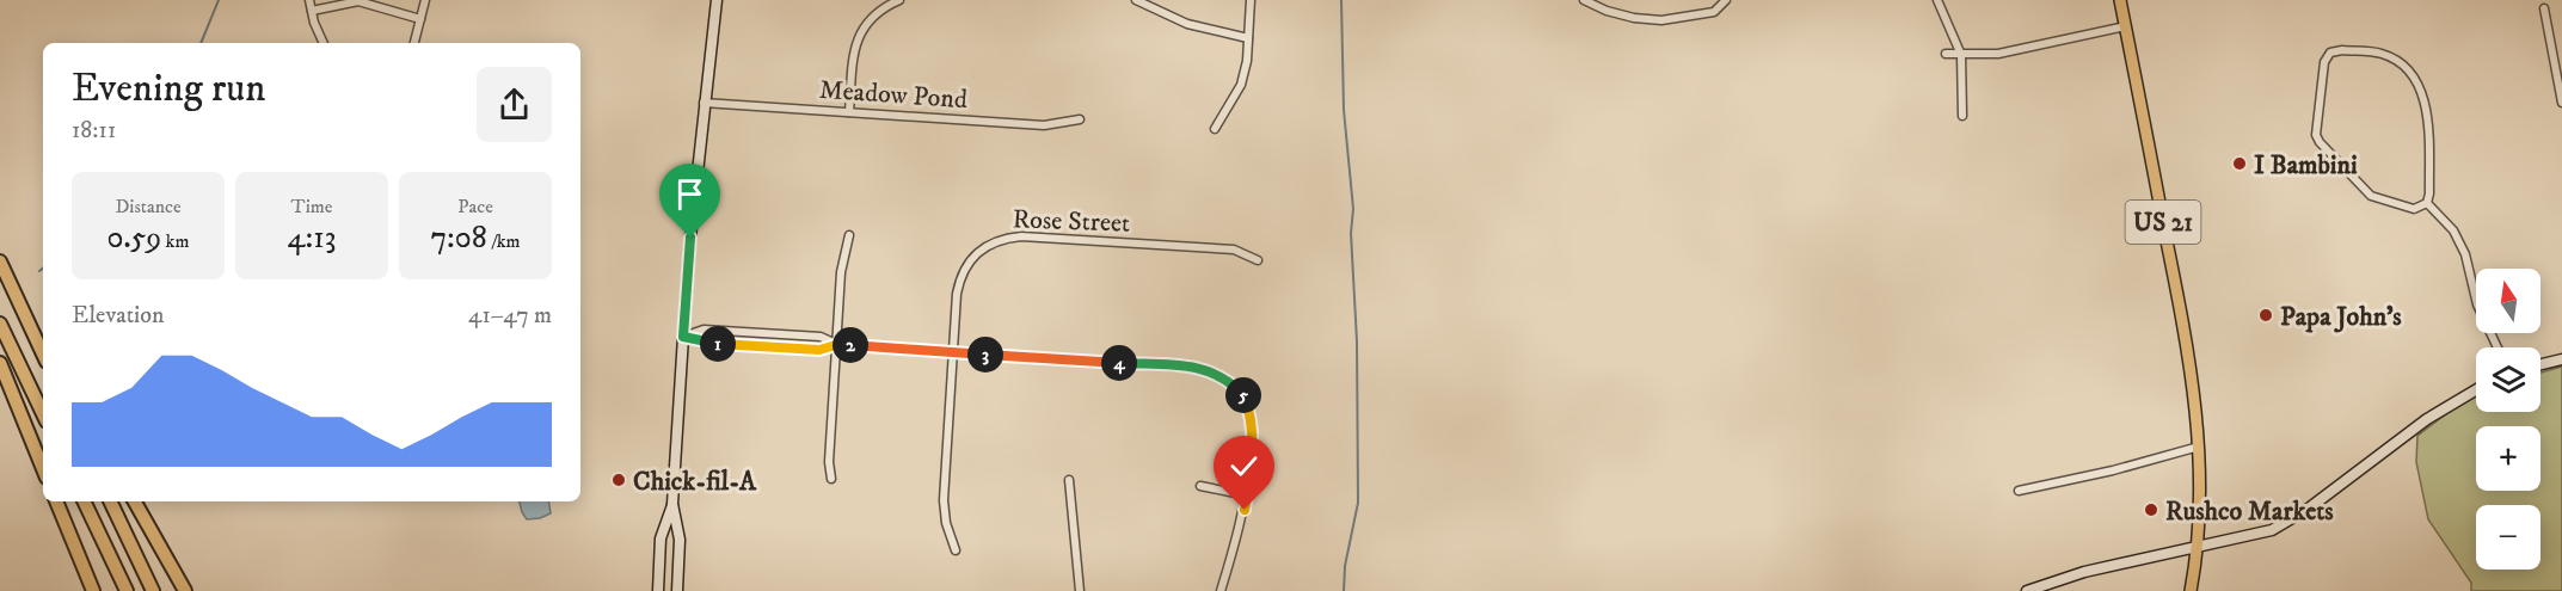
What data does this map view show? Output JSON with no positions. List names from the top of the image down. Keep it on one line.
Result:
{"streets":{"main road":["US 21"],"street":["Meadow Pond","Rose Street"]},"places":["I Bambini","Papa John's","Chick-fil-A","Rushco Markets"],"north":"top","page":{"heading":["Evening run","18:11"],"stats":[["Distance","0.59 km"],["Time","4:13"],["Pace","7:08 /km"]],"map_buttons":["+","−"],"chart":["Elevation","41–47 m"],"pins":["1","2","3","4","5"]}}
